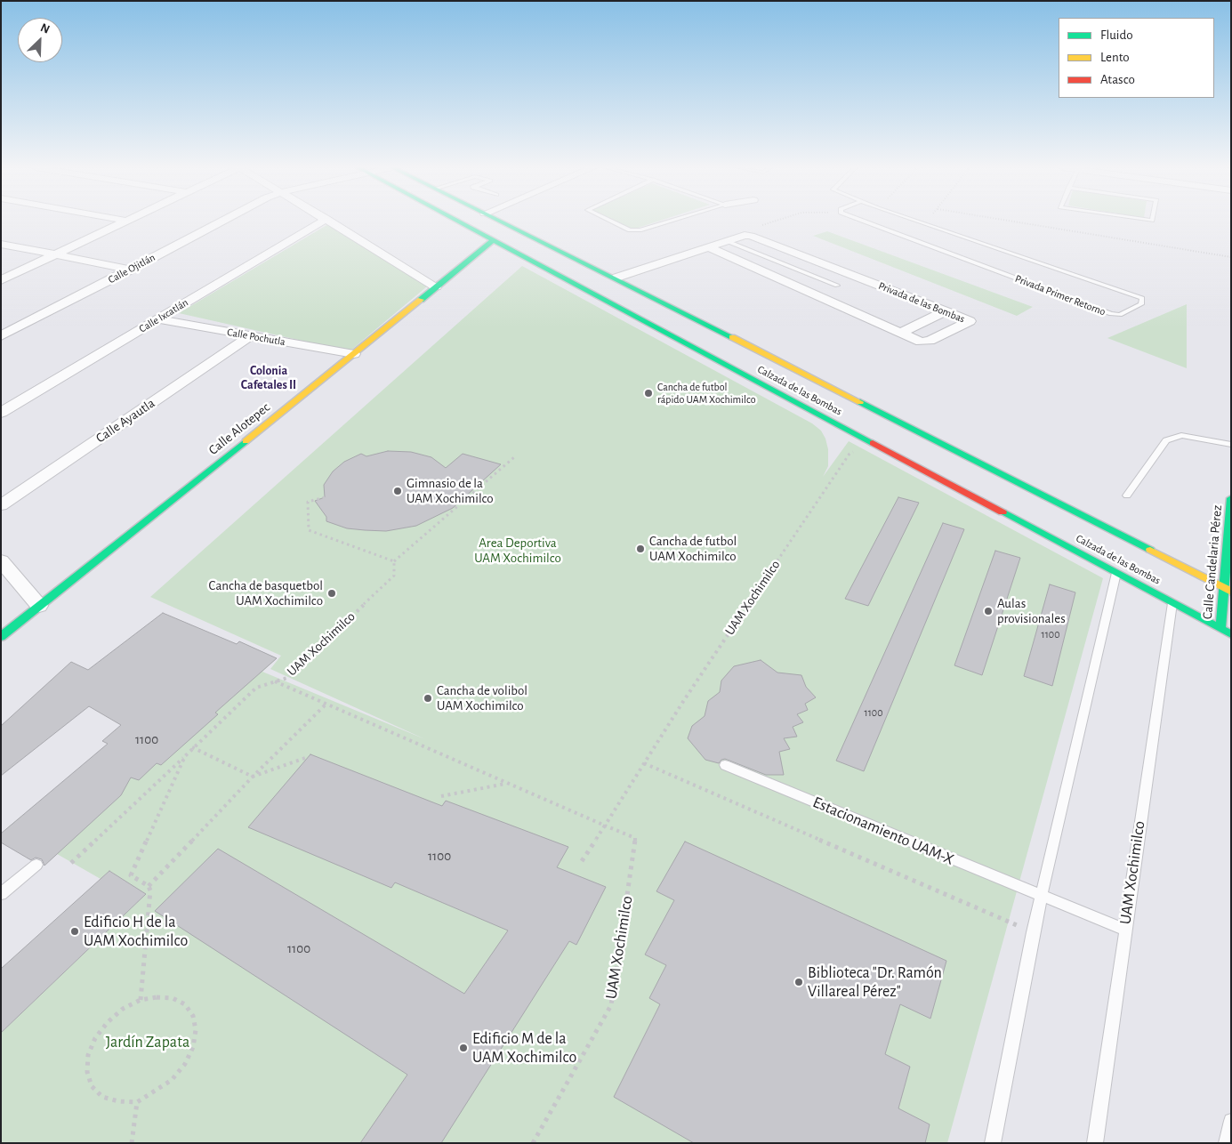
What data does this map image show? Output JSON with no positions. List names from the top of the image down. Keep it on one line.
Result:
{"streets":{"main road":["Calzada de las Bombas","Calle Alotepec","Calle Candelaria Pérez"],"street":["Calle Ojitlán","Privada de las Bombas","Calle Ixcatlán","Calle Pochutla","Calle Ayautla"],"lane":["Privada Primer Retorno","UAM Xochimilco","Estacionamiento UAM-X"]},"crossings":[["Calle Ixcatlán","Calle Pochutla"],["Calle Pochutla","Calle Ayautla"],["Calle Pochutla","Calle Alotepec"],["Calzada de las Bombas","Calle Alotepec"],["Calzada de las Bombas","Calle Candelaria Pérez"],["Calzada de las Bombas","UAM Xochimilco"],["UAM Xochimilco","Estacionamiento UAM-X"]],"districts":["Colonia Cafetales II"],"parks":["Area Deportiva UAM Xochimilco","Jardín Zapata"],"places":["Cancha de futbol rápido UAM Xochimilco","Gimnasio de la UAM Xochimilco","Cancha de futbol UAM Xochimilco","Cancha de basquetbol UAM Xochimilco","Aulas provisionales","Cancha de volibol UAM Xochimilco","Edificio H de la UAM Xochimilco","Biblioteca \"Dr. Ramón Villareal Pérez\"","Edificio M de la UAM Xochimilco"],"house_numbers":["1100","1100","1100","1100","1100"],"legend":["Fluido","Lento","Atasco"],"north":"top right"}
